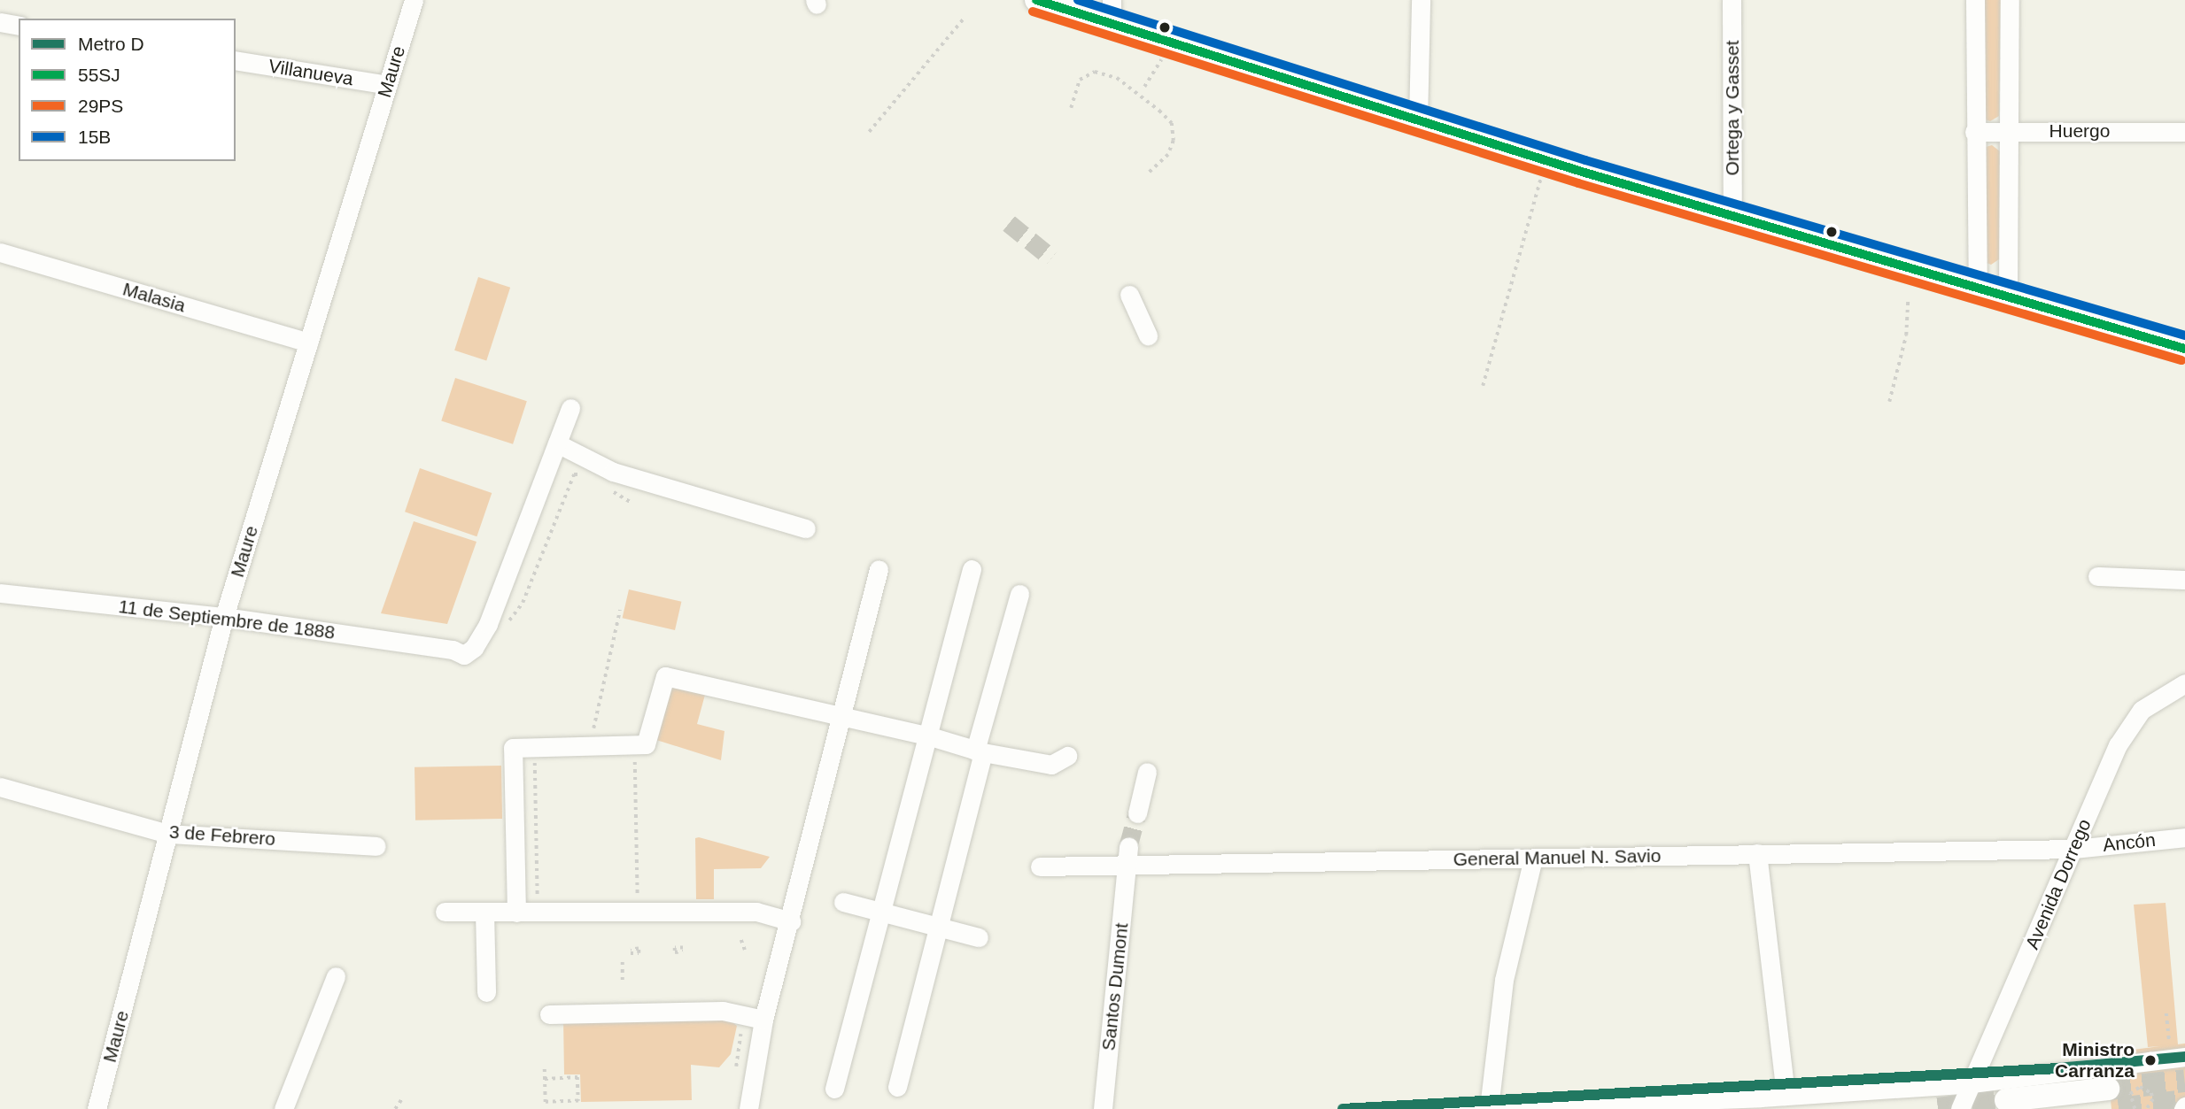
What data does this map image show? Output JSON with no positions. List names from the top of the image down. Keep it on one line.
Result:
{"streets":{"street":["Maure","Villanueva","Ortega y Gasset","Huergo","Malasia","11 de Septiembre de 1888","3 de Febrero","Ancón","General Manuel N. Savio","Avenida Dorrego","Santos Dumont"]},"crossings":[["Maure","Villanueva"],["Maure","Malasia"],["Maure","11 de Septiembre de 1888"],["Maure","3 de Febrero"],["Ancón","General Manuel N. Savio"],["Ancón","Avenida Dorrego"],["General Manuel N. Savio","Avenida Dorrego"],["General Manuel N. Savio","Santos Dumont"]],"places":["Ministro Carranza"],"lines":["transit line 55SJ","transit line 15B","transit line 29PS","metro line D"],"legend":["Metro D","55SJ","29PS","15B"]}
